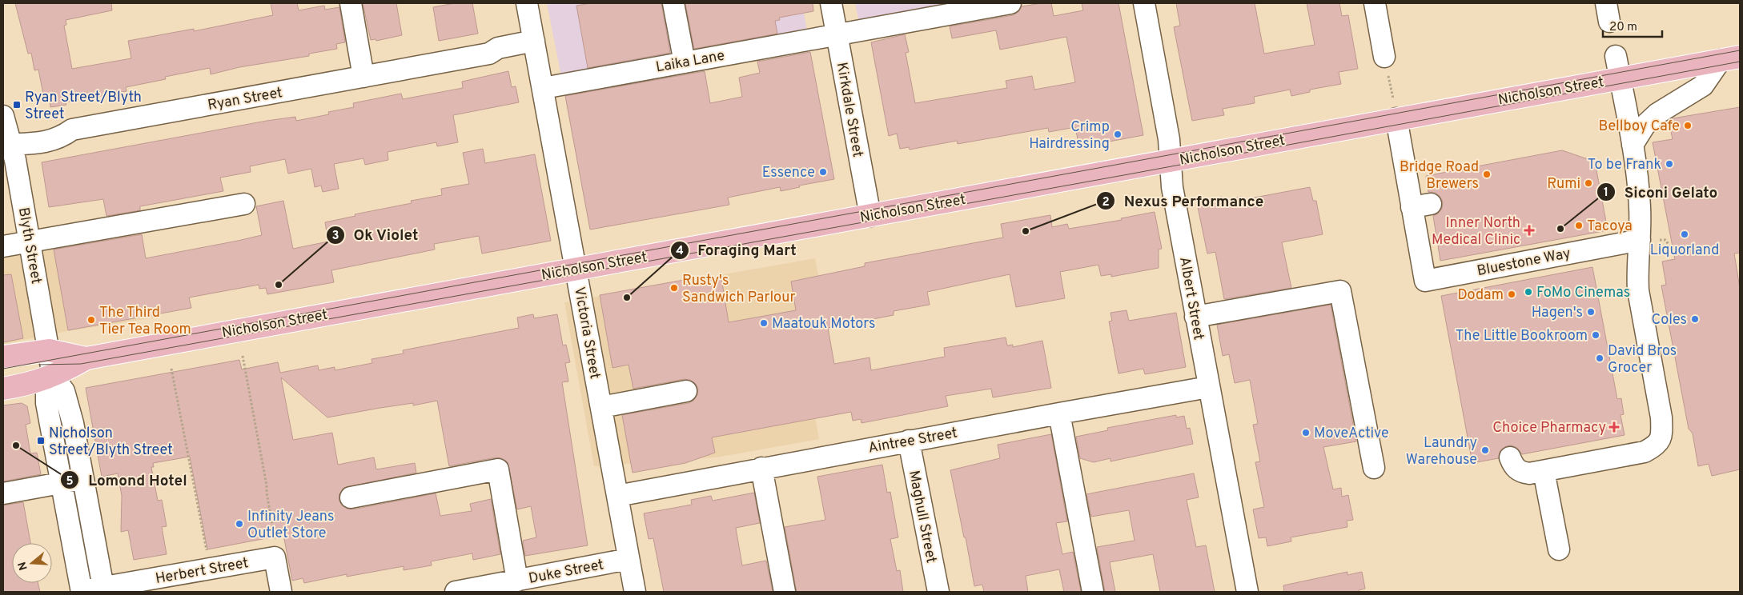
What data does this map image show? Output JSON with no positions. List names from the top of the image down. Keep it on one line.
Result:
{"streets":{"main road":["Nicholson Street"],"street":["Laika Lane","Ryan Street","Kirkdale Street","Blyth Street","Bluestone Way","Albert Street","Victoria Street","Aintree Street","Maghull Street","Herbert Street","Duke Street"]},"crossings":[["Laika Lane","Kirkdale Street"],["Laika Lane","Victoria Street"],["Nicholson Street","Kirkdale Street"],["Nicholson Street","Blyth Street"],["Nicholson Street","Bluestone Way"],["Nicholson Street","Albert Street"],["Nicholson Street","Victoria Street"],["Ryan Street","Blyth Street"],["Ryan Street","Victoria Street"],["Blyth Street","Herbert Street"],["Albert Street","Aintree Street"],["Victoria Street","Aintree Street"],["Victoria Street","Duke Street"],["Aintree Street","Maghull Street"]],"places":{"transit":["Ryan Street/Blyth Street","Nicholson Street/Blyth Street"],"other":["Bellboy Cafe","Crimp Hairdressing","To be Frank","Essence","Bridge Road Brewers","Rumi","Tacoya","Siconi Gelato","Nexus Performance","Liquorland","Ok Violet","Rusty's Sandwich Parlour","FoMo Cinemas","Dodam","Foraging Mart","Hagen's","Coles","The Third Tier Tea Room","Maatouk Motors","The Little Bookroom","David Bros Grocer","MoveActive","Lomond Hotel","Laundry Warehouse","Infinity Jeans Outlet Store"],"health":["Inner North Medical Clinic","Choice Pharmacy"]},"scale_bar":"20 m","north":"left"}
